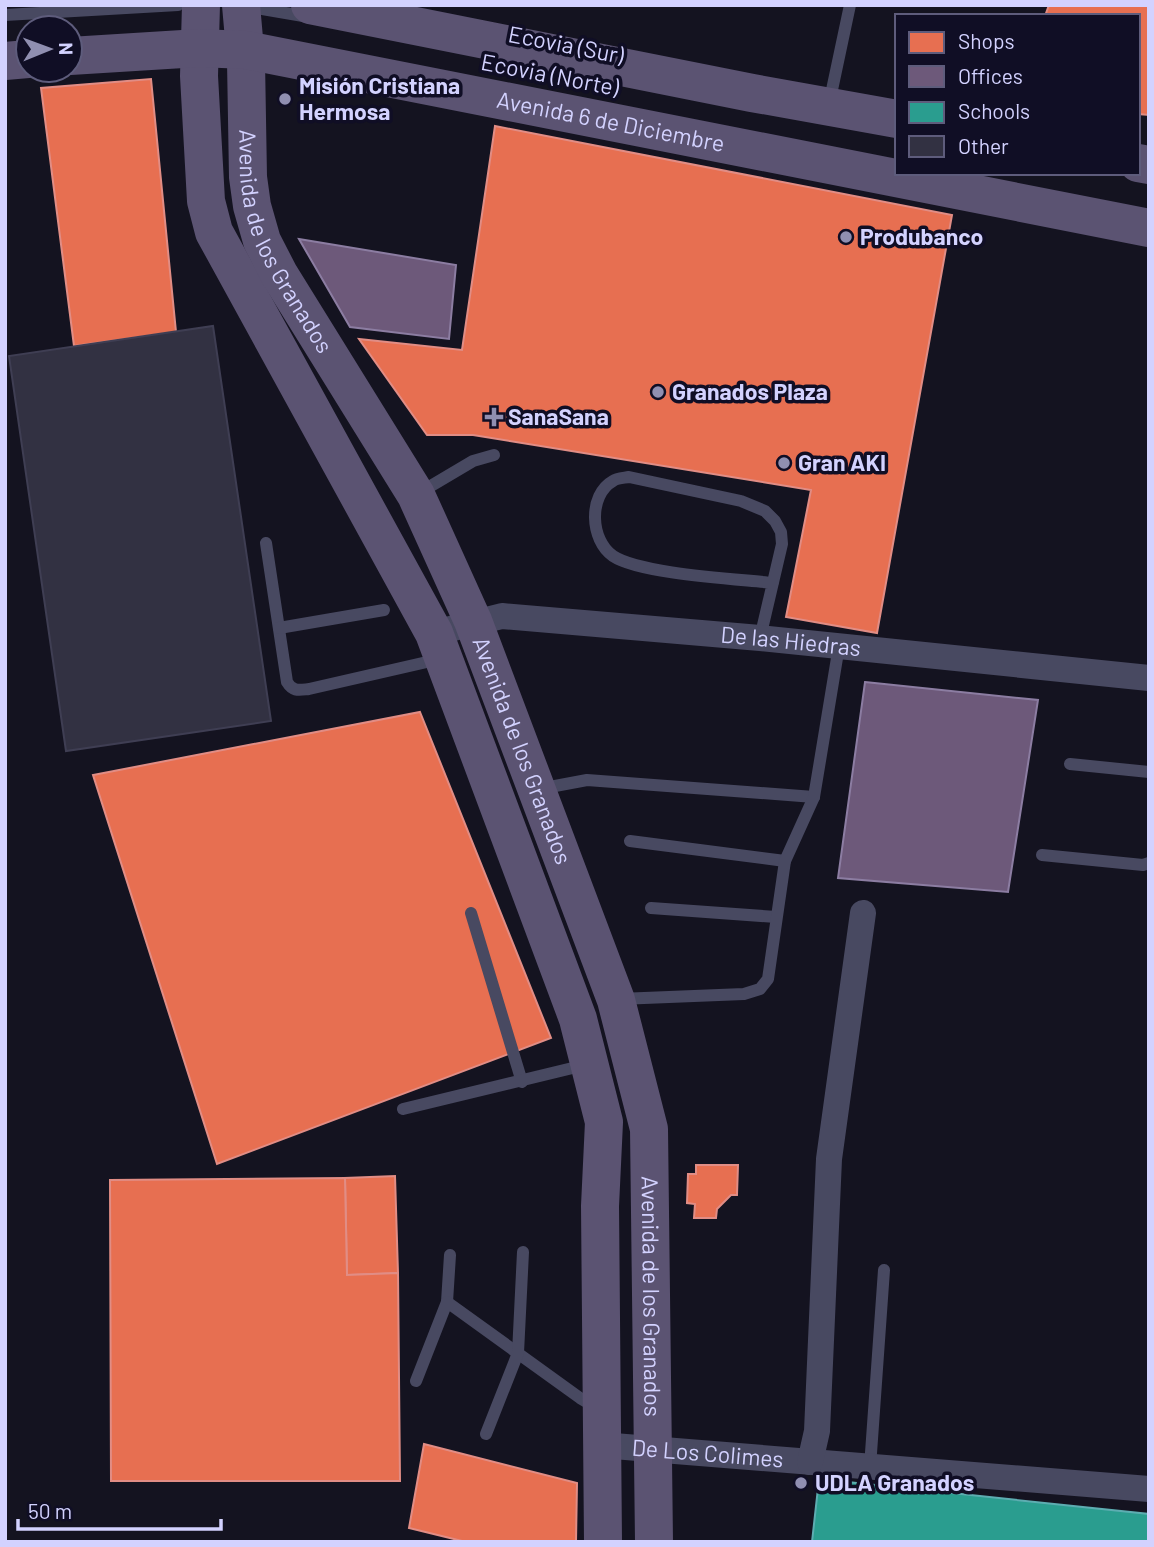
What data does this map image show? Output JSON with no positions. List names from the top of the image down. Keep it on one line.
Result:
{"streets":{"main road":["Avenida 6 de Diciembre","Avenida de los Granados"],"street":["De las Hiedras","De Los Colimes"],"lane":["Ecovia (Sur)","Ecovia (Norte)"]},"crossings":[["Ecovia (Sur)","Ecovia (Norte)"],["Ecovia (Sur)","Avenida 6 de Diciembre"],["Ecovia (Sur)","Avenida de los Granados"],["Ecovia (Norte)","Avenida 6 de Diciembre"],["Ecovia (Norte)","Avenida de los Granados"],["Avenida 6 de Diciembre","Avenida de los Granados"],["Avenida de los Granados","De las Hiedras"],["Avenida de los Granados","De Los Colimes"]],"places":{"other":["Misión Cristiana Hermosa","Produbanco","Granados Plaza","Gran AKI","UDLA Granados"],"health":["SanaSana"]},"legend":["Shops","Offices","Schools","Other"],"scale_bar":"50 m","north":"right"}
